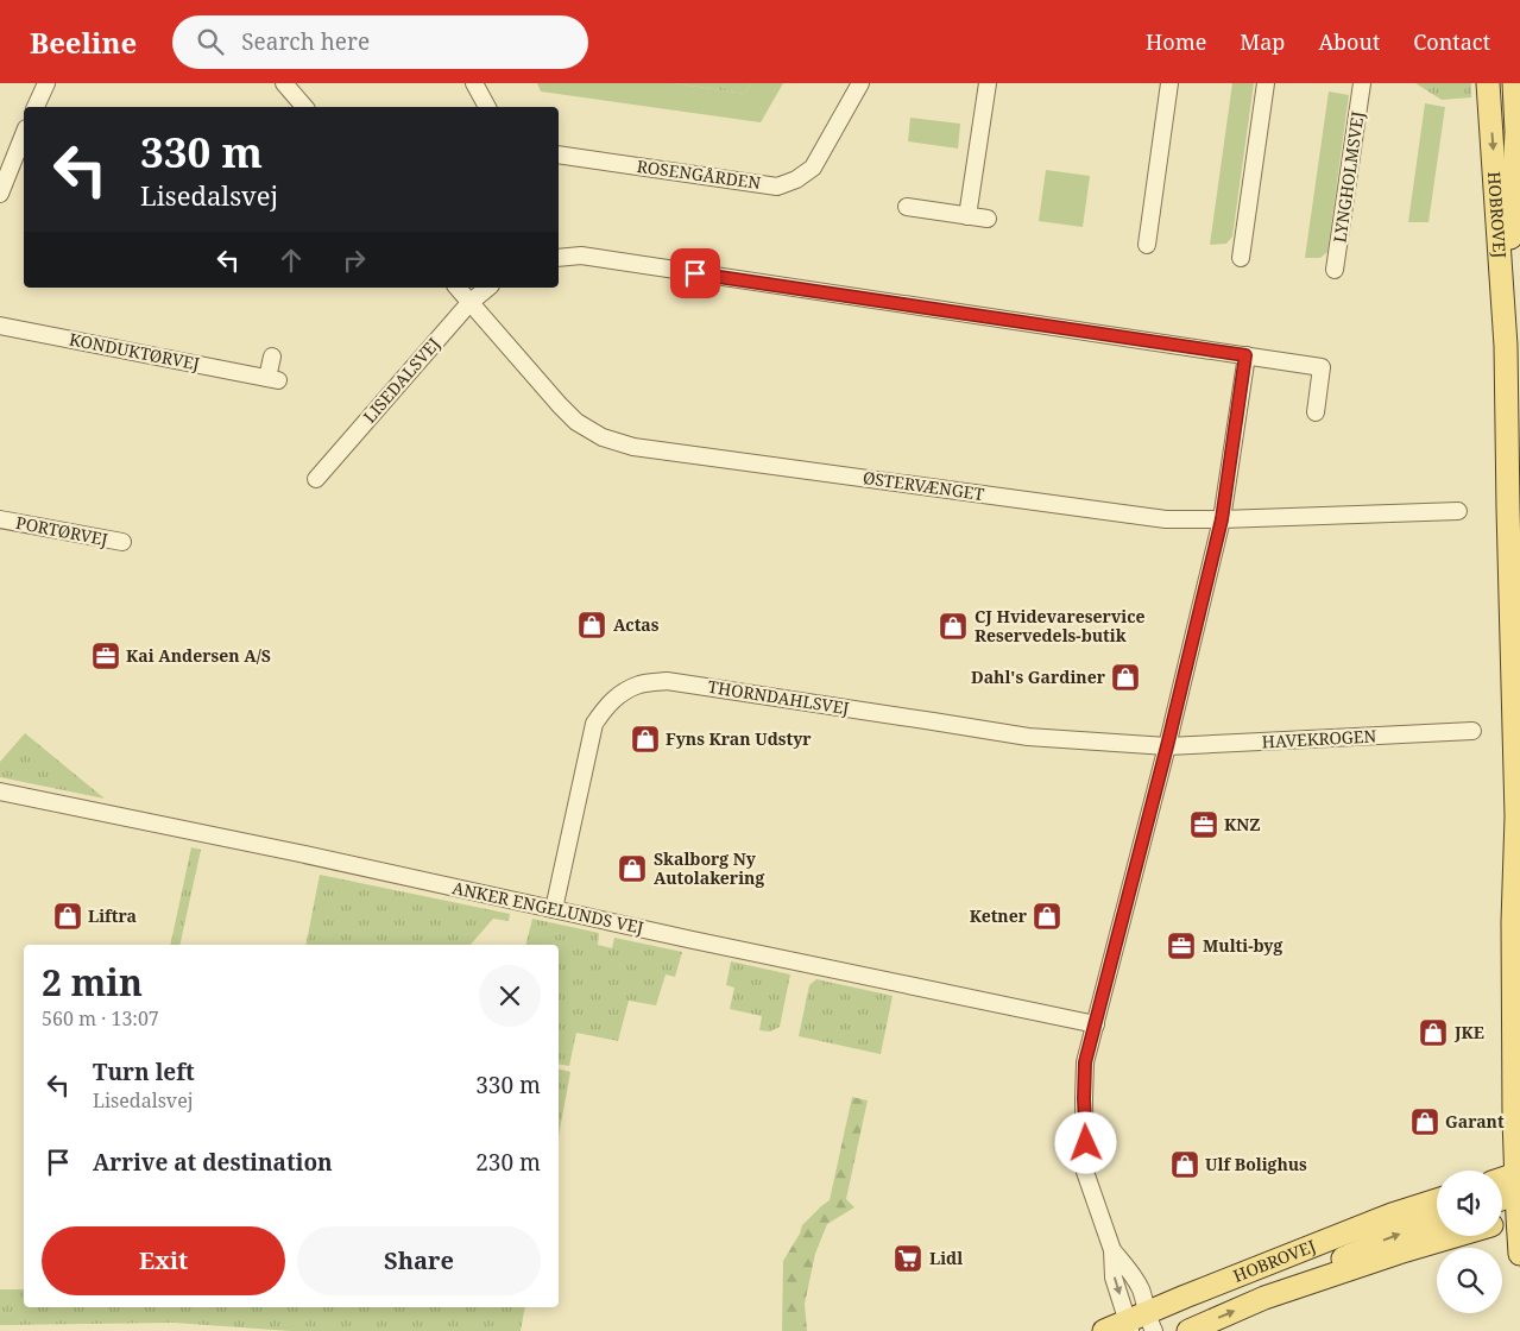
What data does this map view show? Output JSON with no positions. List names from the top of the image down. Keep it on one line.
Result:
{"streets":{"main road":["HOBROVEJ"],"street":["ROSENGÅRDEN","LYNGHOLMSVEJ","KONDUKTØRVEJ","LISEDALSVEJ","ØSTERVÆNGET","PORTØRVEJ","THORNDAHLSVEJ","HAVEKROGEN","ANKER ENGELUNDS VEJ"]},"crossings":[["LISEDALSVEJ","ØSTERVÆNGET"],["THORNDAHLSVEJ","HAVEKROGEN"],["THORNDAHLSVEJ","ANKER ENGELUNDS VEJ"]],"places":{"shop":["Actas","CJ Hvidevareservice Reservedels-butik","Dahl's Gardiner","Fyns Kran Udstyr","Skalborg Ny Autolakering","Liftra","Ketner","JKE","Garant","Ulf Bolighus"],"office":["Kai Andersen A/S","KNZ","Multi-byg"],"supermarket":["Lidl"]},"page":{"header":"Beeline","search":"Search here","nav":["Home","Map","About","Contact"],"turn":["330 m","Lisedalsvej"],"heading":["2 min","560 m · 13:07"],"list":[{"name":"Turn left","note":"Lisedalsvej","value":"330 m"},{"name":"Arrive at destination","value":"230 m"}],"buttons":["Exit","Share"]}}
